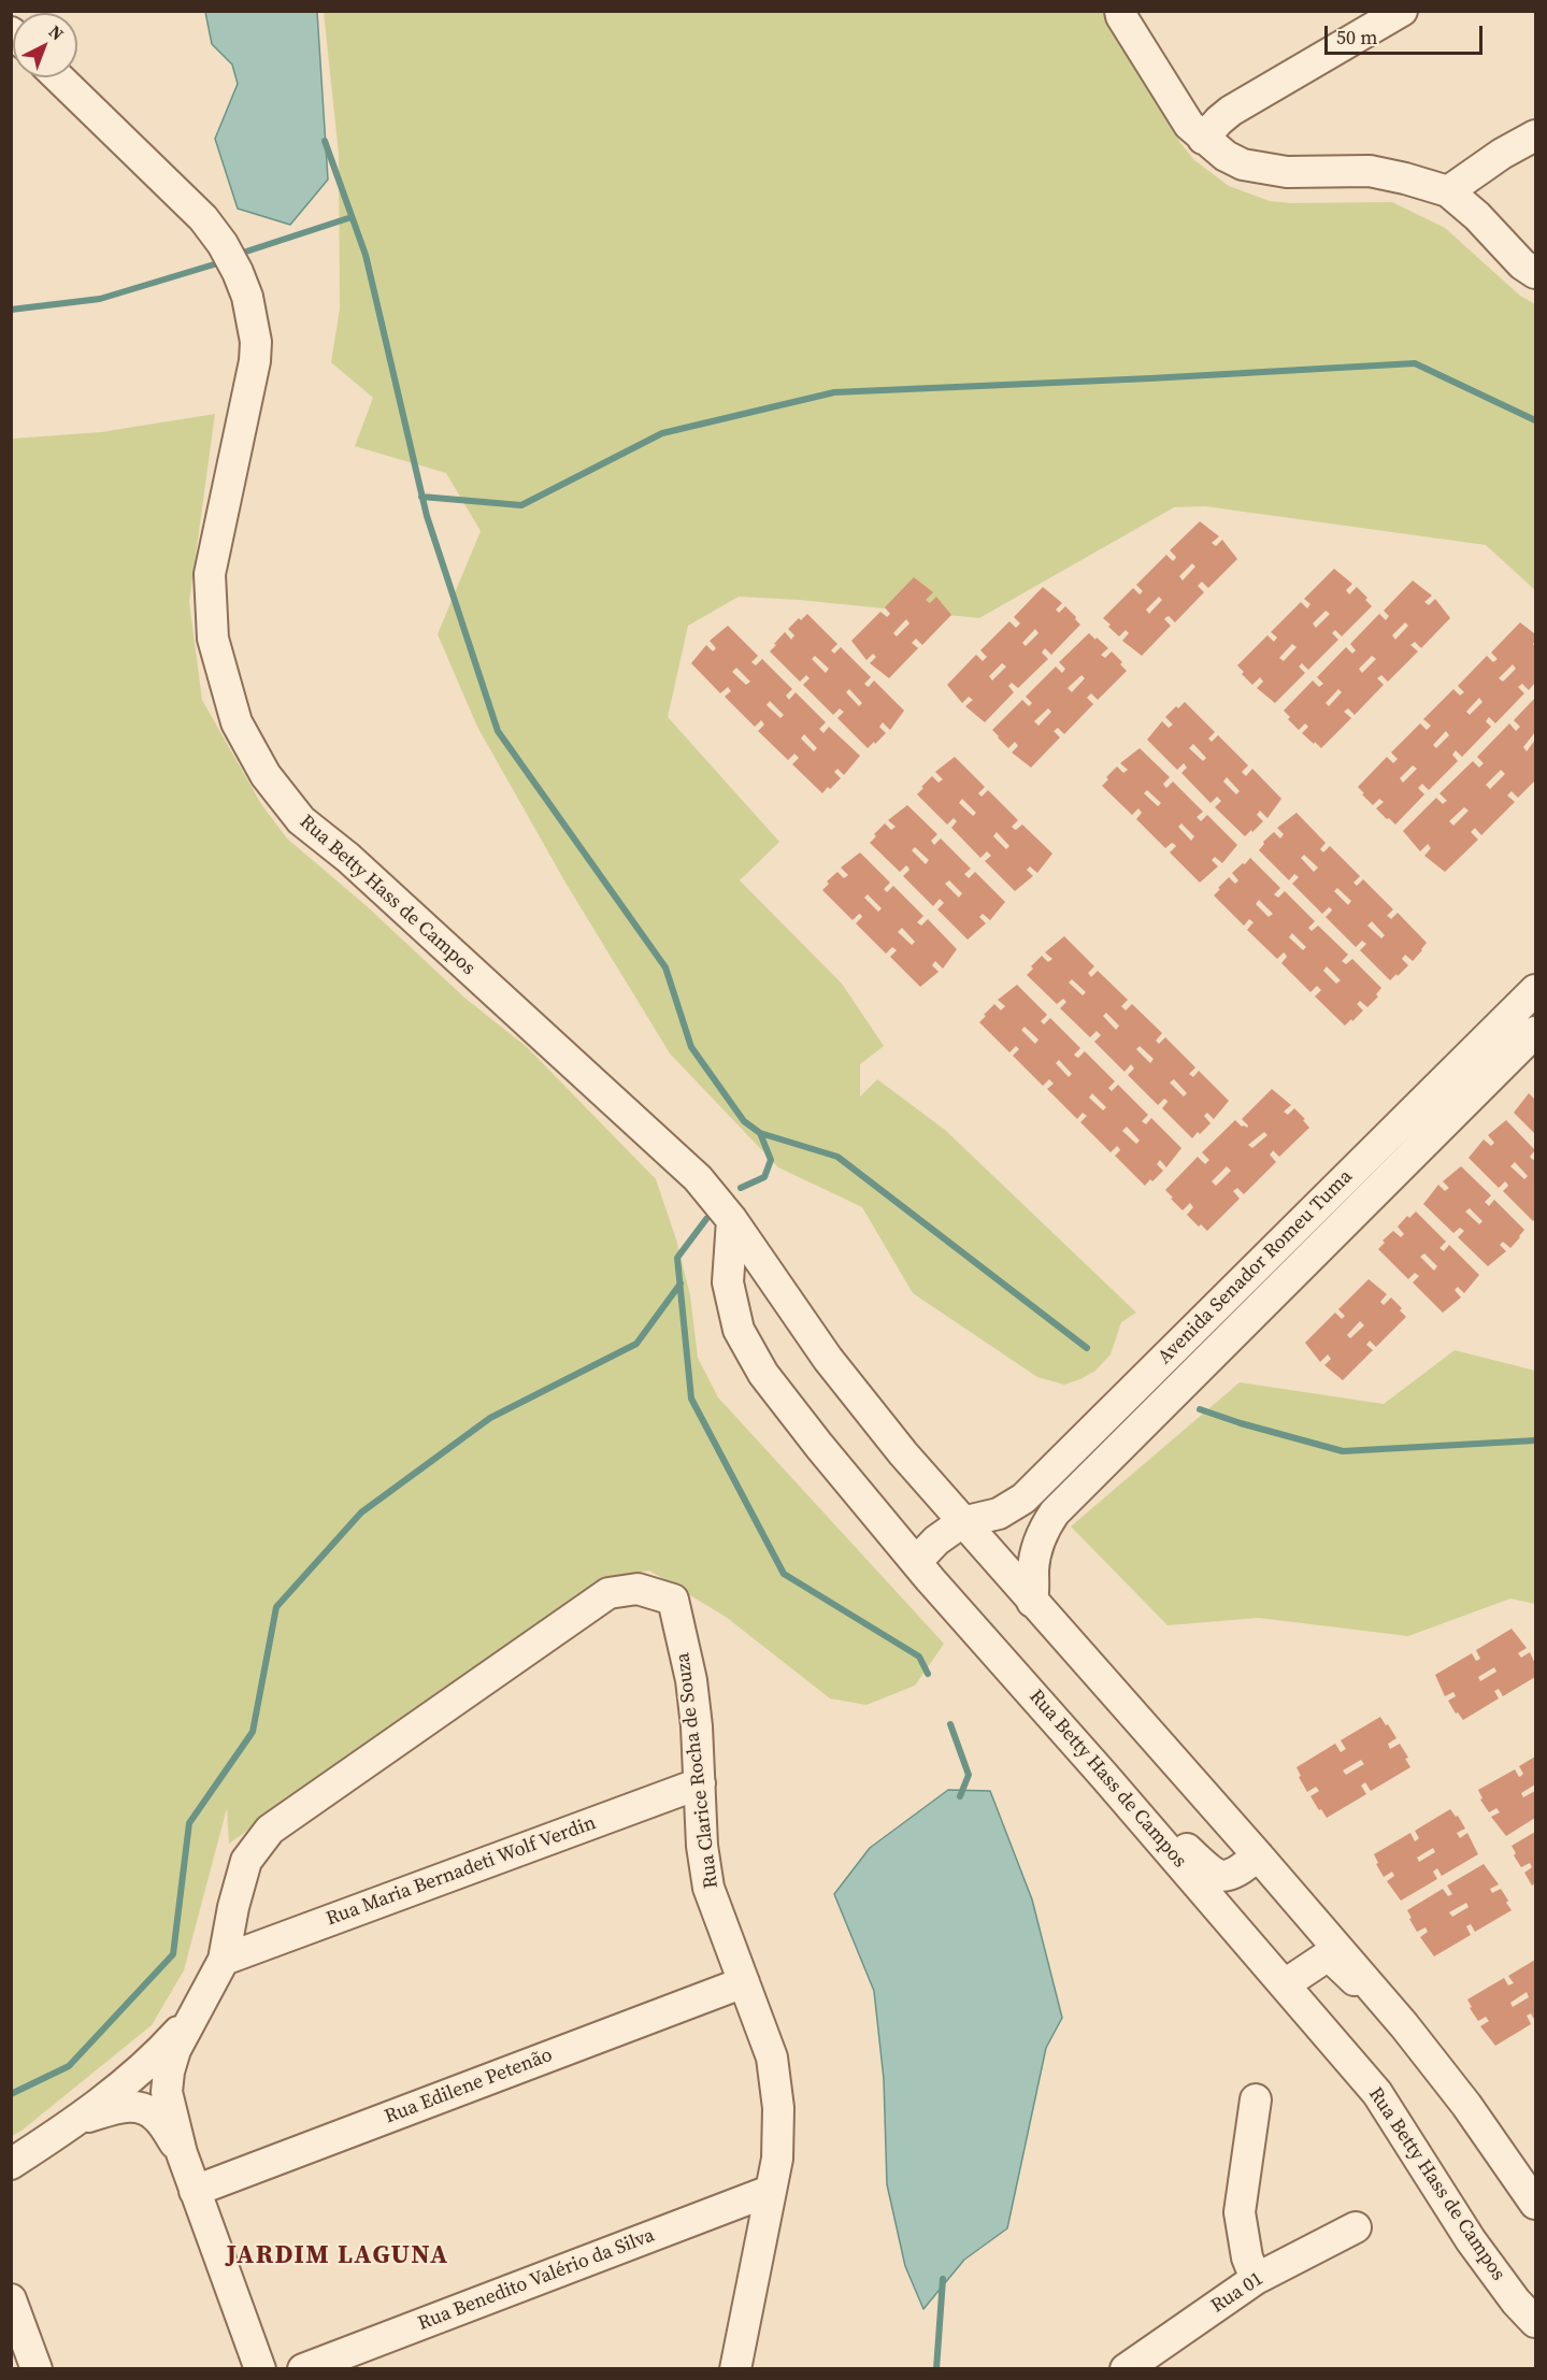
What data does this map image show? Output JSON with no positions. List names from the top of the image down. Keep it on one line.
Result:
{"streets":{"street":["Rua Betty Hass de Campos","Avenida Senador Romeu Tuma","Rua Clarice Rocha de Souza","Rua Maria Bernadeti Wolf Verdin","Rua Edilene Petenão","Rua Benedito Valério da Silva","Rua 01"]},"crossings":[["Rua Betty Hass de Campos","Avenida Senador Romeu Tuma"],["Rua Clarice Rocha de Souza","Rua Maria Bernadeti Wolf Verdin"],["Rua Clarice Rocha de Souza","Rua Edilene Petenão"],["Rua Clarice Rocha de Souza","Rua Benedito Valério da Silva"]],"districts":["JARDIM LAGUNA"],"scale_bar":"50 m","north":"top right"}
